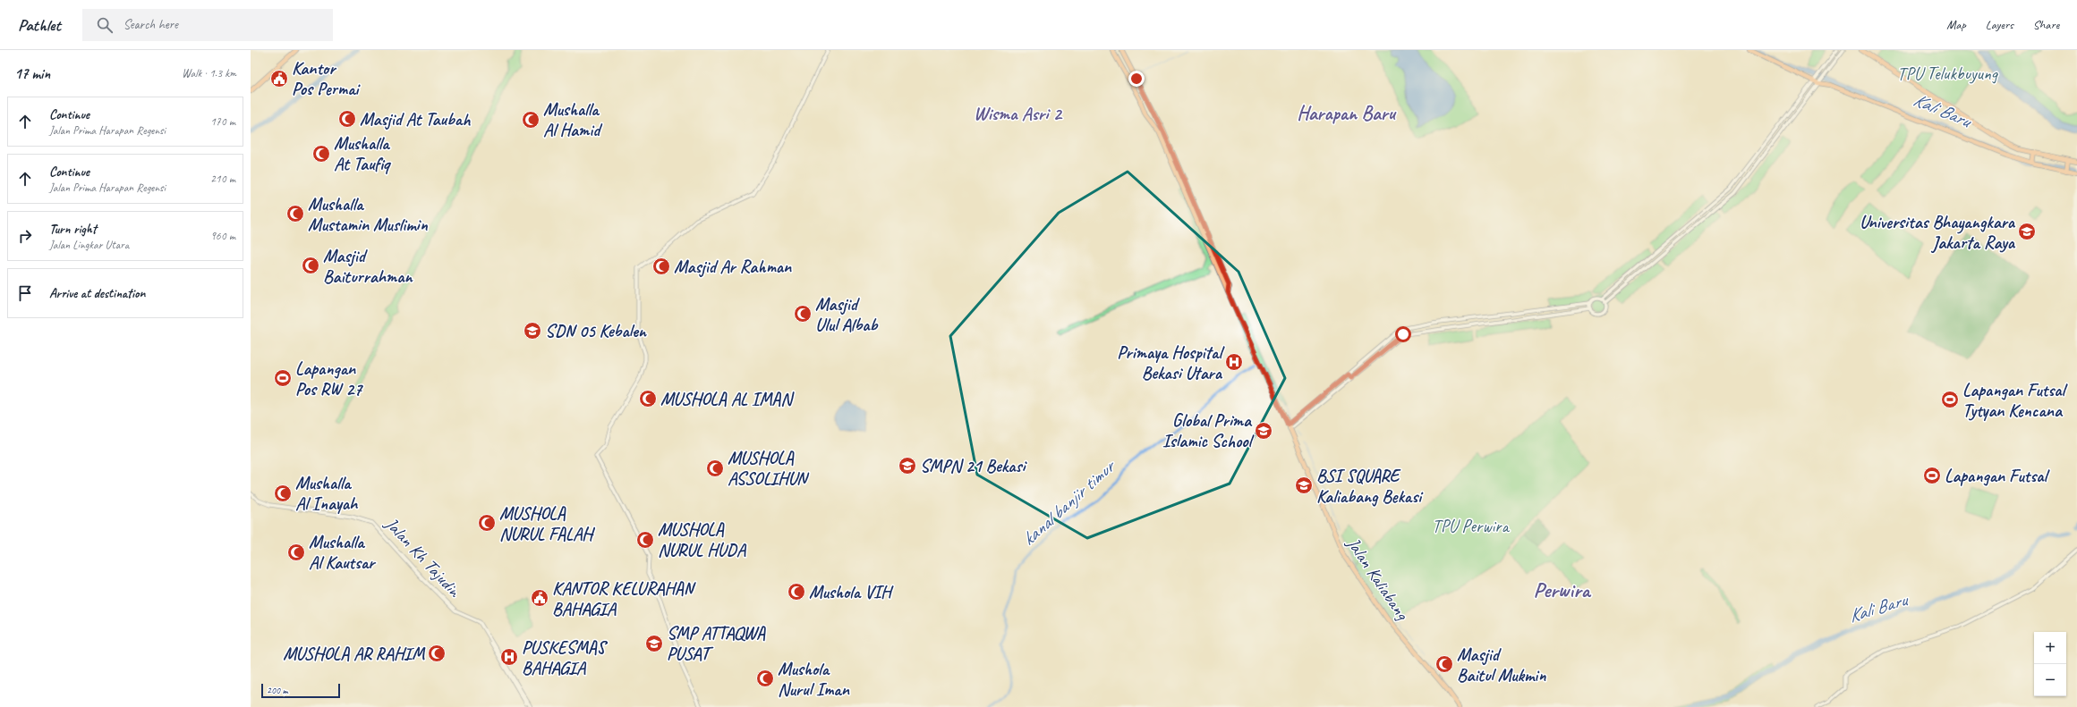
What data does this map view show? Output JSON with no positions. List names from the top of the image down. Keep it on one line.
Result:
{"streets":{"main road":["Jalan Kaliabang"],"street":["Jalan Kh Tajudin"]},"districts":["Harapan Baru","Wisma Asri 2","Perwira"],"water":["Kali Baru","kanal banjir timur"],"parks":["TPU Telukbuyung","TPU Perwira"],"places":{"public building":["Kantor Pos Permai","KANTOR KELURAHAN BAHAGIA"],"mosque":["Masjid At Taubah","Mushalla Al Hamid","Mushalla At Taufiq","Mushalla Mustamin Muslimin","Masjid Baiturrahman","Masjid Ar Rahman","Masjid Ulul Albab","MUSHOLA AL IMAN","MUSHOLA ASSOLIHUN","Mushalla Al Inayah","MUSHOLA NURUL FALAH","MUSHOLA NURUL HUDA","Mushalla Al Kautsar","Mushola VIH","MUSHOLA AR RAHIM","Masjid Baitul Mukmin","Mushola Nurul Iman"],"school or university":["Universitas Bhayangkara Jakarta Raya","SDN 05 Kebalen","Global Prima Islamic School","SMPN 21 Bekasi","BSI SQUARE Kaliabang Bekasi","SMP ATTAQWA PUSAT"],"hospital":["Primaya Hospital Bekasi Utara","PUSKESMAS BAHAGIA"],"sports":["Lapangan Pos RW 27","Lapangan Futsal Tytyan Kencana","Lapangan Futsal"]},"scale_bar":"200 m","page":{"header":"Pathlet","search":"Search here","nav":["Map","Layers","Share"],"heading":["17 min","Walk · 1.3 km"],"list":[["Continue","Jalan Prima Harapan Regensi","170 m"],["Continue","Jalan Prima Harapan Regensi","210 m"],["Turn right","Jalan Lingkar Utara","960 m"],"Arrive at destination"],"map_buttons":["+","−"],"scale":"200 m"}}
